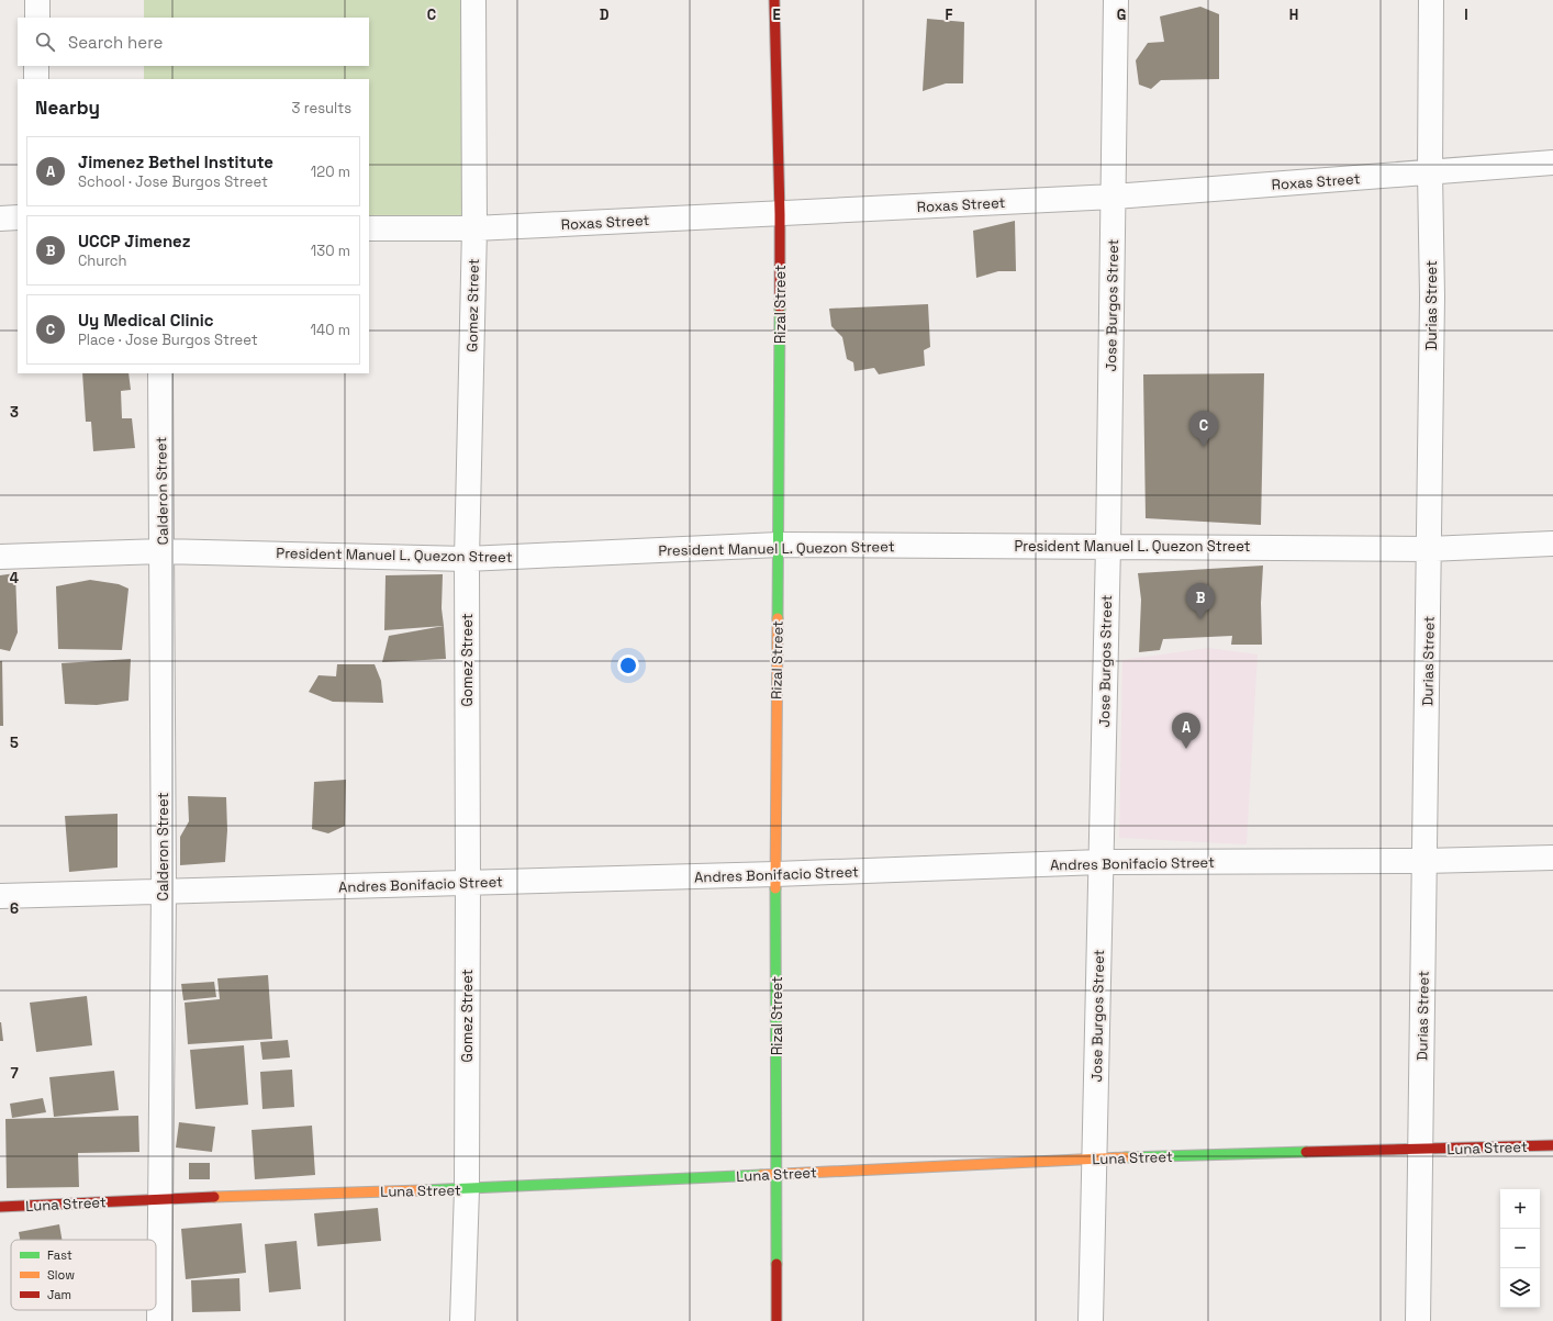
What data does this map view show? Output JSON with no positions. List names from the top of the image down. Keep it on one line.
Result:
{"streets":{"street":["Roxas Street","Rizal Street","Gomez Street","Jose Burgos Street","Durias Street","Calderon Street","President Manuel L. Quezon Street","Andres Bonifacio Street","Luna Street"]},"crossings":[["Roxas Street","Rizal Street"],["Roxas Street","Gomez Street"],["Roxas Street","Jose Burgos Street"],["Roxas Street","Durias Street"],["Rizal Street","President Manuel L. Quezon Street"],["Rizal Street","Andres Bonifacio Street"],["Rizal Street","Luna Street"],["Gomez Street","President Manuel L. Quezon Street"],["Gomez Street","Andres Bonifacio Street"],["Gomez Street","Luna Street"],["Jose Burgos Street","President Manuel L. Quezon Street"],["Jose Burgos Street","Andres Bonifacio Street"],["Jose Burgos Street","Luna Street"],["Durias Street","President Manuel L. Quezon Street"],["Durias Street","Andres Bonifacio Street"],["Durias Street","Luna Street"],["Calderon Street","President Manuel L. Quezon Street"],["Calderon Street","Andres Bonifacio Street"],["Calderon Street","Luna Street"]],"legend":["Fast","Slow","Jam"],"page":{"search":"Search here","heading":["Nearby","3 results"],"list":[{"mark":"A","name":"Jimenez Bethel Institute","note":"School · Jose Burgos Street","value":"120 m"},{"mark":"B","name":"UCCP Jimenez","note":"Church","value":"130 m"},{"mark":"C","name":"Uy Medical Clinic","note":"Place · Jose Burgos Street","value":"140 m"}],"pins":["C","B","A"],"map_buttons":["+","−"]},"grid":{"columns":["C","D","E","F","G","H","I"],"rows":["3","4","5","6","7"]}}
